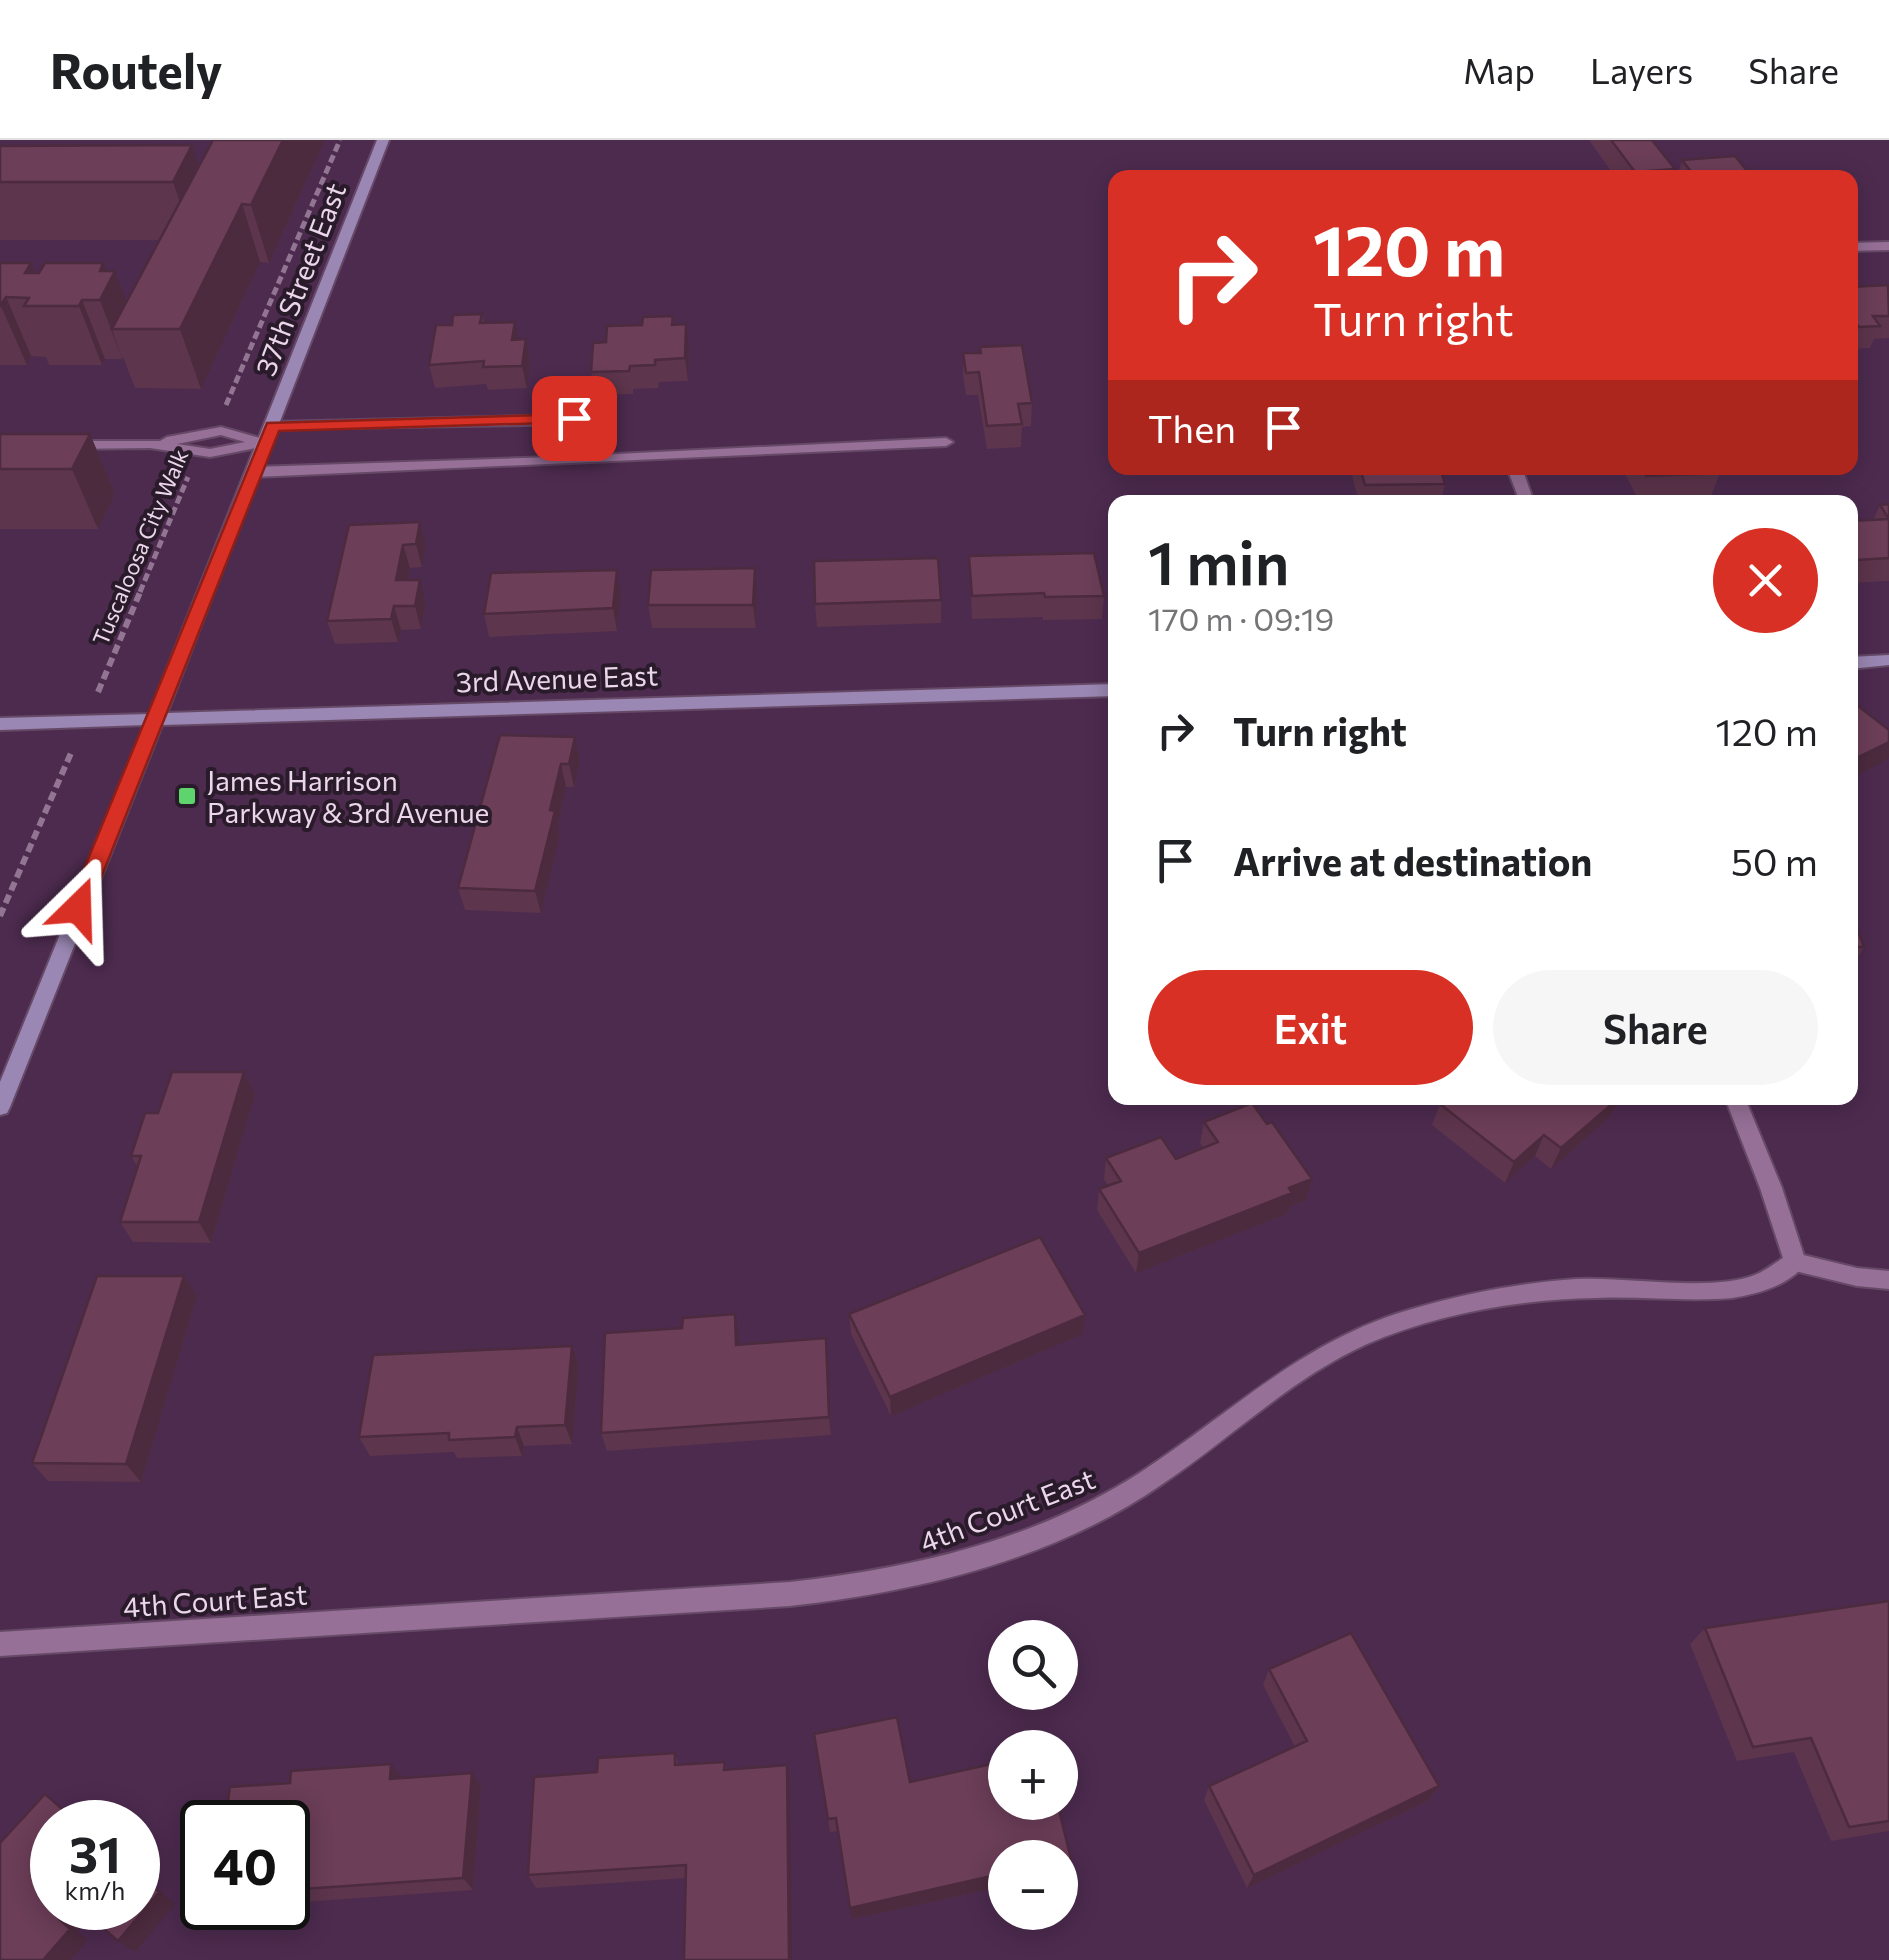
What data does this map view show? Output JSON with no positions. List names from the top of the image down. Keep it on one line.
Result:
{"streets":{"street":["37th Street East","3rd Avenue East","4th Court East"],"path":["Tuscaloosa City Walk"]},"crossings":[["37th Street East","3rd Avenue East"],["Tuscaloosa City Walk","3rd Avenue East"]],"places":{"transit":["James Harrison Parkway & 3rd Avenue"]},"page":{"header":"Routely","nav":["Map","Layers","Share"],"turn":["120 m","Turn right"],"then":"Then","heading":["1 min","170 m · 09:19"],"list":[{"name":"Turn right","value":"120 m"},{"name":"Arrive at destination","value":"50 m"}],"buttons":["Exit","Share"],"map_buttons":["+","−"],"speed":"31 km/h","limit":"40"}}
